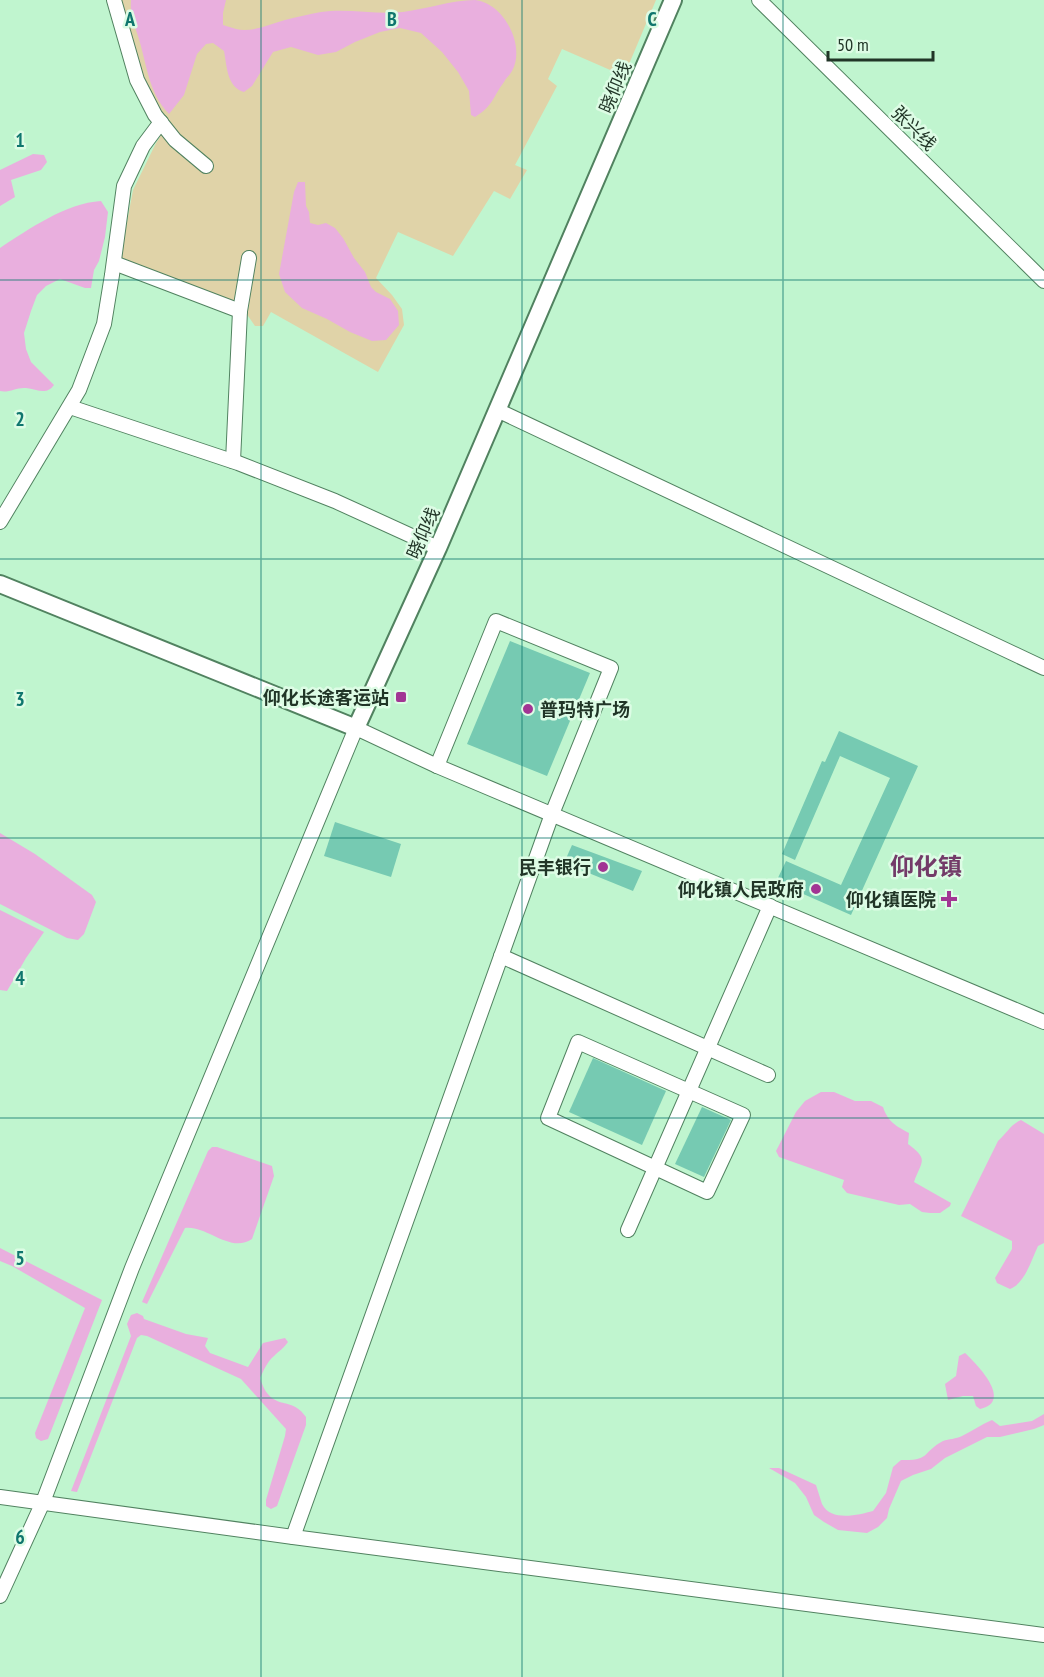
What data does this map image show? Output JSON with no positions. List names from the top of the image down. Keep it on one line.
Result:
{"streets":{"main road":["晓仰线"],"street":["张兴线"]},"districts":["仰化镇"],"places":{"transit":["仰化长途客运站"],"other":["普玛特广场","民丰银行","仰化镇人民政府"],"health":["仰化镇医院"]},"scale_bar":"50 m","grid":{"columns":["A","B","C"],"rows":["1","2","3","4","5","6"]}}
